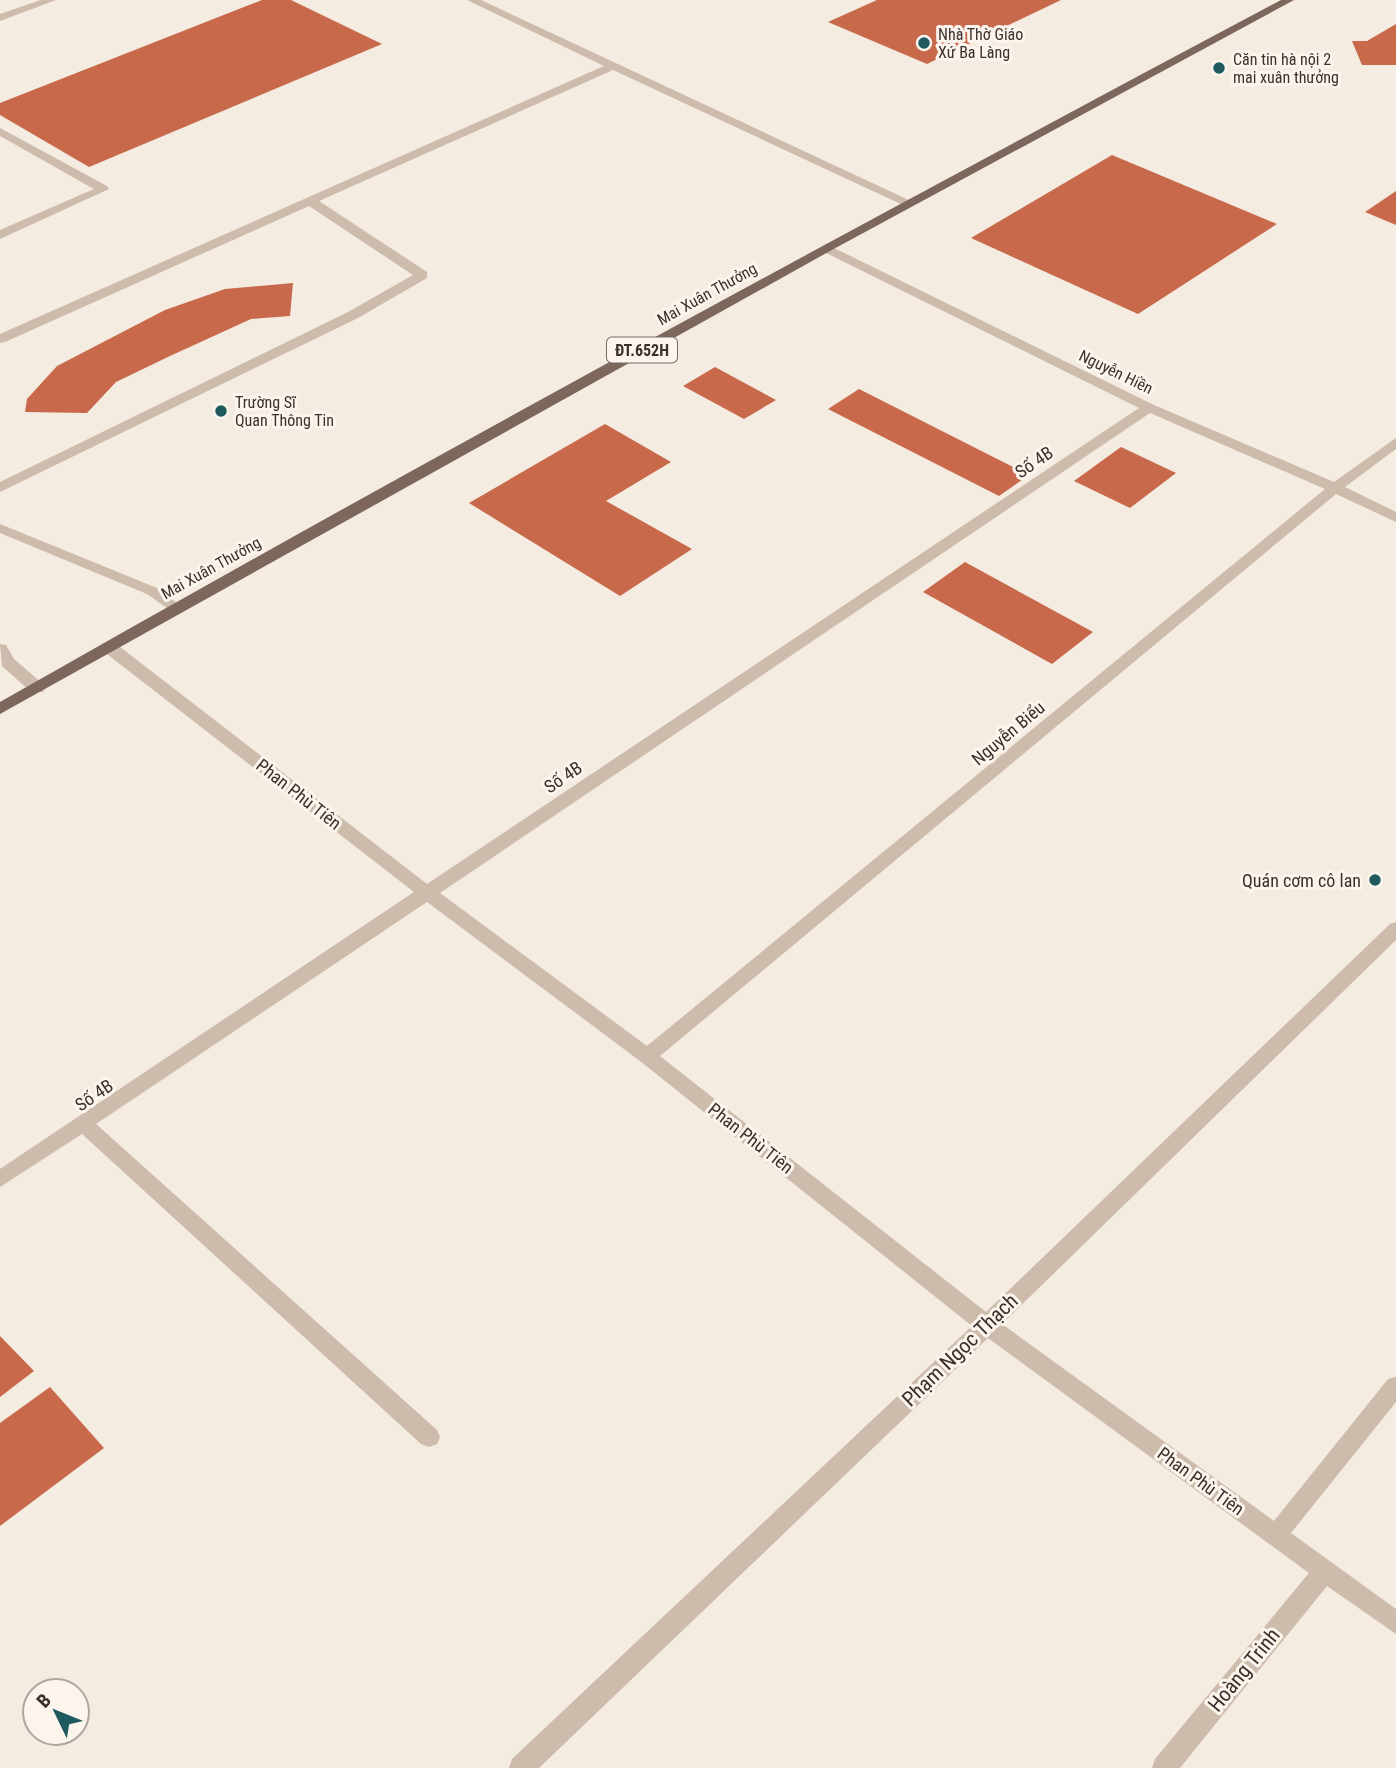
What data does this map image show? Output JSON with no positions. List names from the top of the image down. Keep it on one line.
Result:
{"streets":{"main road":["Mai Xuân Thưởng","ĐT.652H"],"street":["Nguyễn Hiền","Số 4B","Nguyễn Biểu","Phan Phù Tiên","Phạm Ngọc Thạch","Hoàng Trinh"]},"crossings":[["Mai Xuân Thưởng","Nguyễn Hiền"],["Mai Xuân Thưởng","Phan Phù Tiên"],["Nguyễn Hiền","Số 4B"],["Nguyễn Hiền","Nguyễn Biểu"],["Số 4B","Phan Phù Tiên"],["Nguyễn Biểu","Phan Phù Tiên"],["Phan Phù Tiên","Phạm Ngọc Thạch"],["Phan Phù Tiên","Hoàng Trinh"]],"places":["Nhà Thờ Giáo Xứ Ba Làng","Căn tin hà nội 2 mai xuân thưởng","Trường Sĩ Quan Thông Tin","Quán cơm cô lan"],"north":"top left"}
